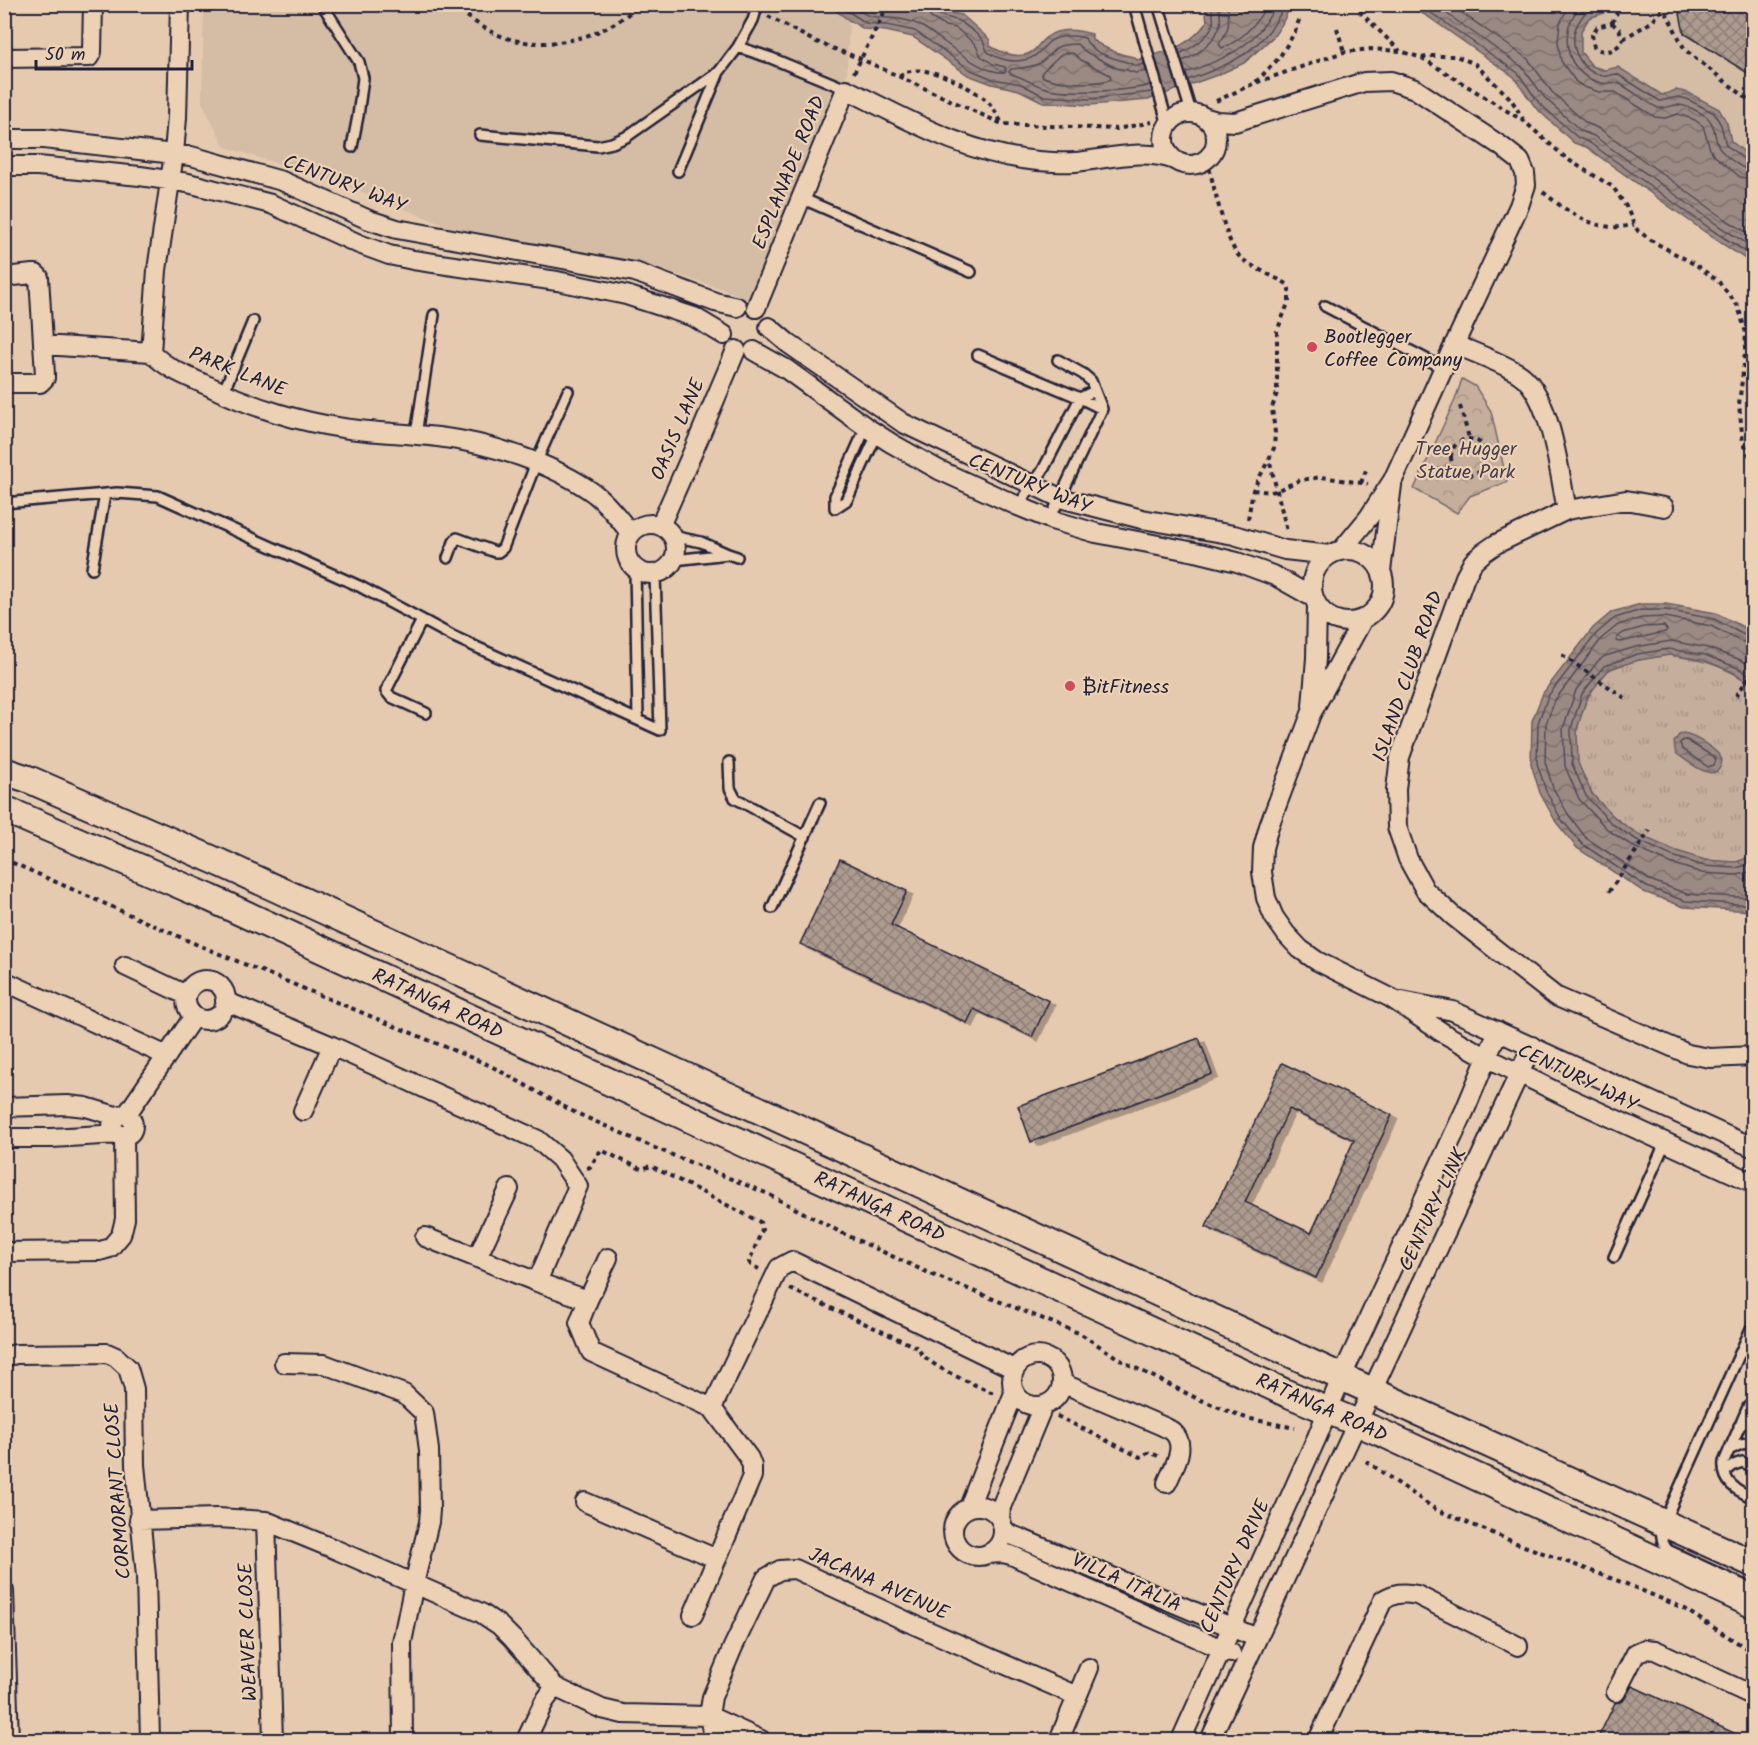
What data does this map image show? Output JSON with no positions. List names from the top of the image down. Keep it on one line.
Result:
{"streets":{"main road":["RATANGA ROAD"],"street":["ESPLANADE ROAD","CENTURY WAY","PARK LANE","OASIS LANE","ISLAND CLUB ROAD","CENTURY LINK","CORMORANT CLOSE","CENTURY DRIVE","VILLA ITALIA","JACANA AVENUE","WEAVER CLOSE"]},"crossings":[["ESPLANADE ROAD","CENTURY WAY"],["ESPLANADE ROAD","OASIS LANE"],["CENTURY WAY","OASIS LANE"],["CENTURY WAY","CENTURY LINK"],["PARK LANE","OASIS LANE"],["RATANGA ROAD","CENTURY LINK"],["RATANGA ROAD","CENTURY DRIVE"],["CENTURY LINK","CENTURY DRIVE"],["CENTURY DRIVE","VILLA ITALIA"]],"parks":["Tree Hugger Statue Park"],"places":["Bootlegger Coffee Company","₿itFitness"],"scale_bar":"50 m"}
